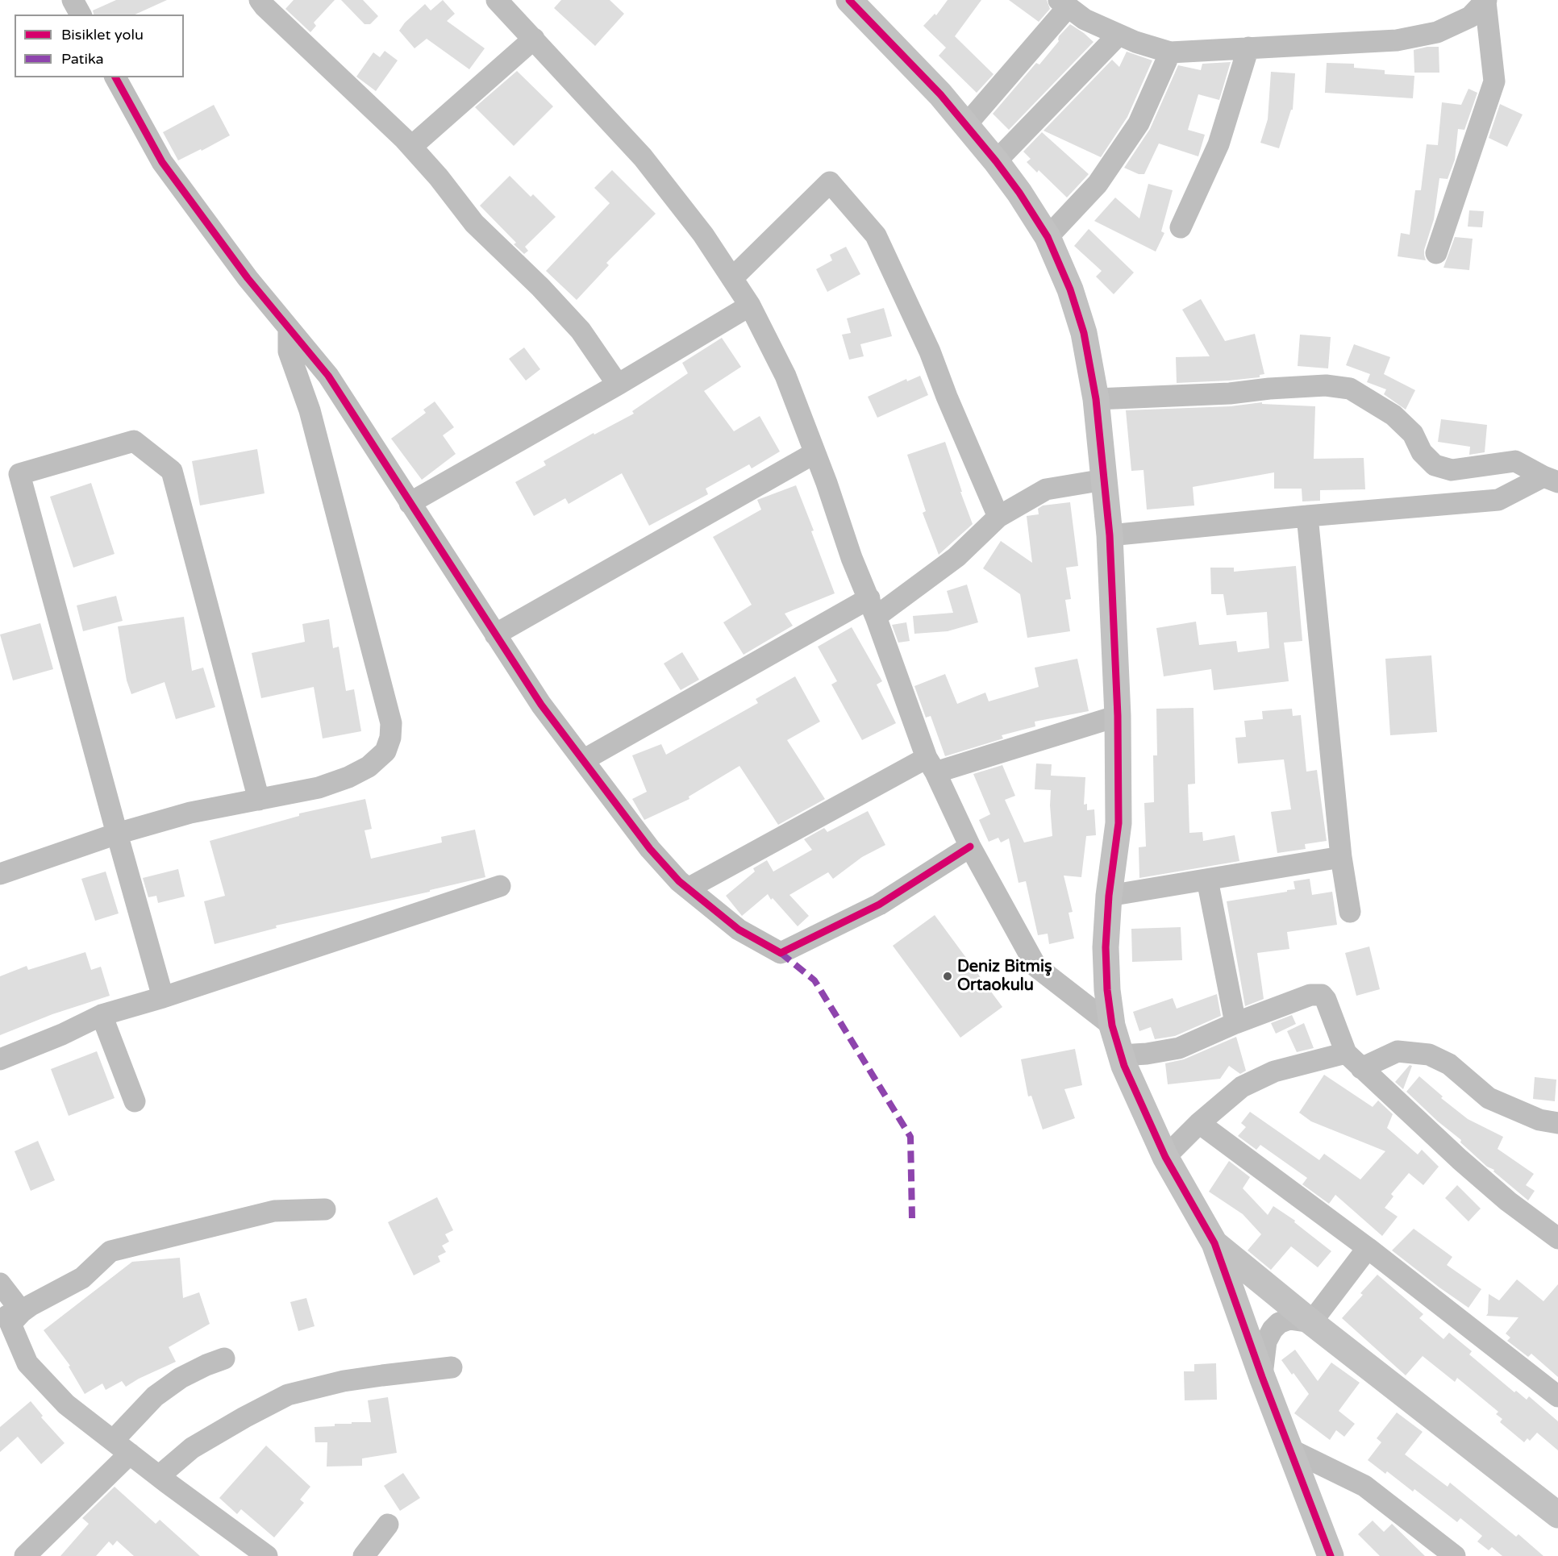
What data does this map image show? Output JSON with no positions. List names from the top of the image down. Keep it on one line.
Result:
{"places":["Deniz Bitmiş Ortaokulu"],"legend":["Bisiklet yolu","Patika"]}
